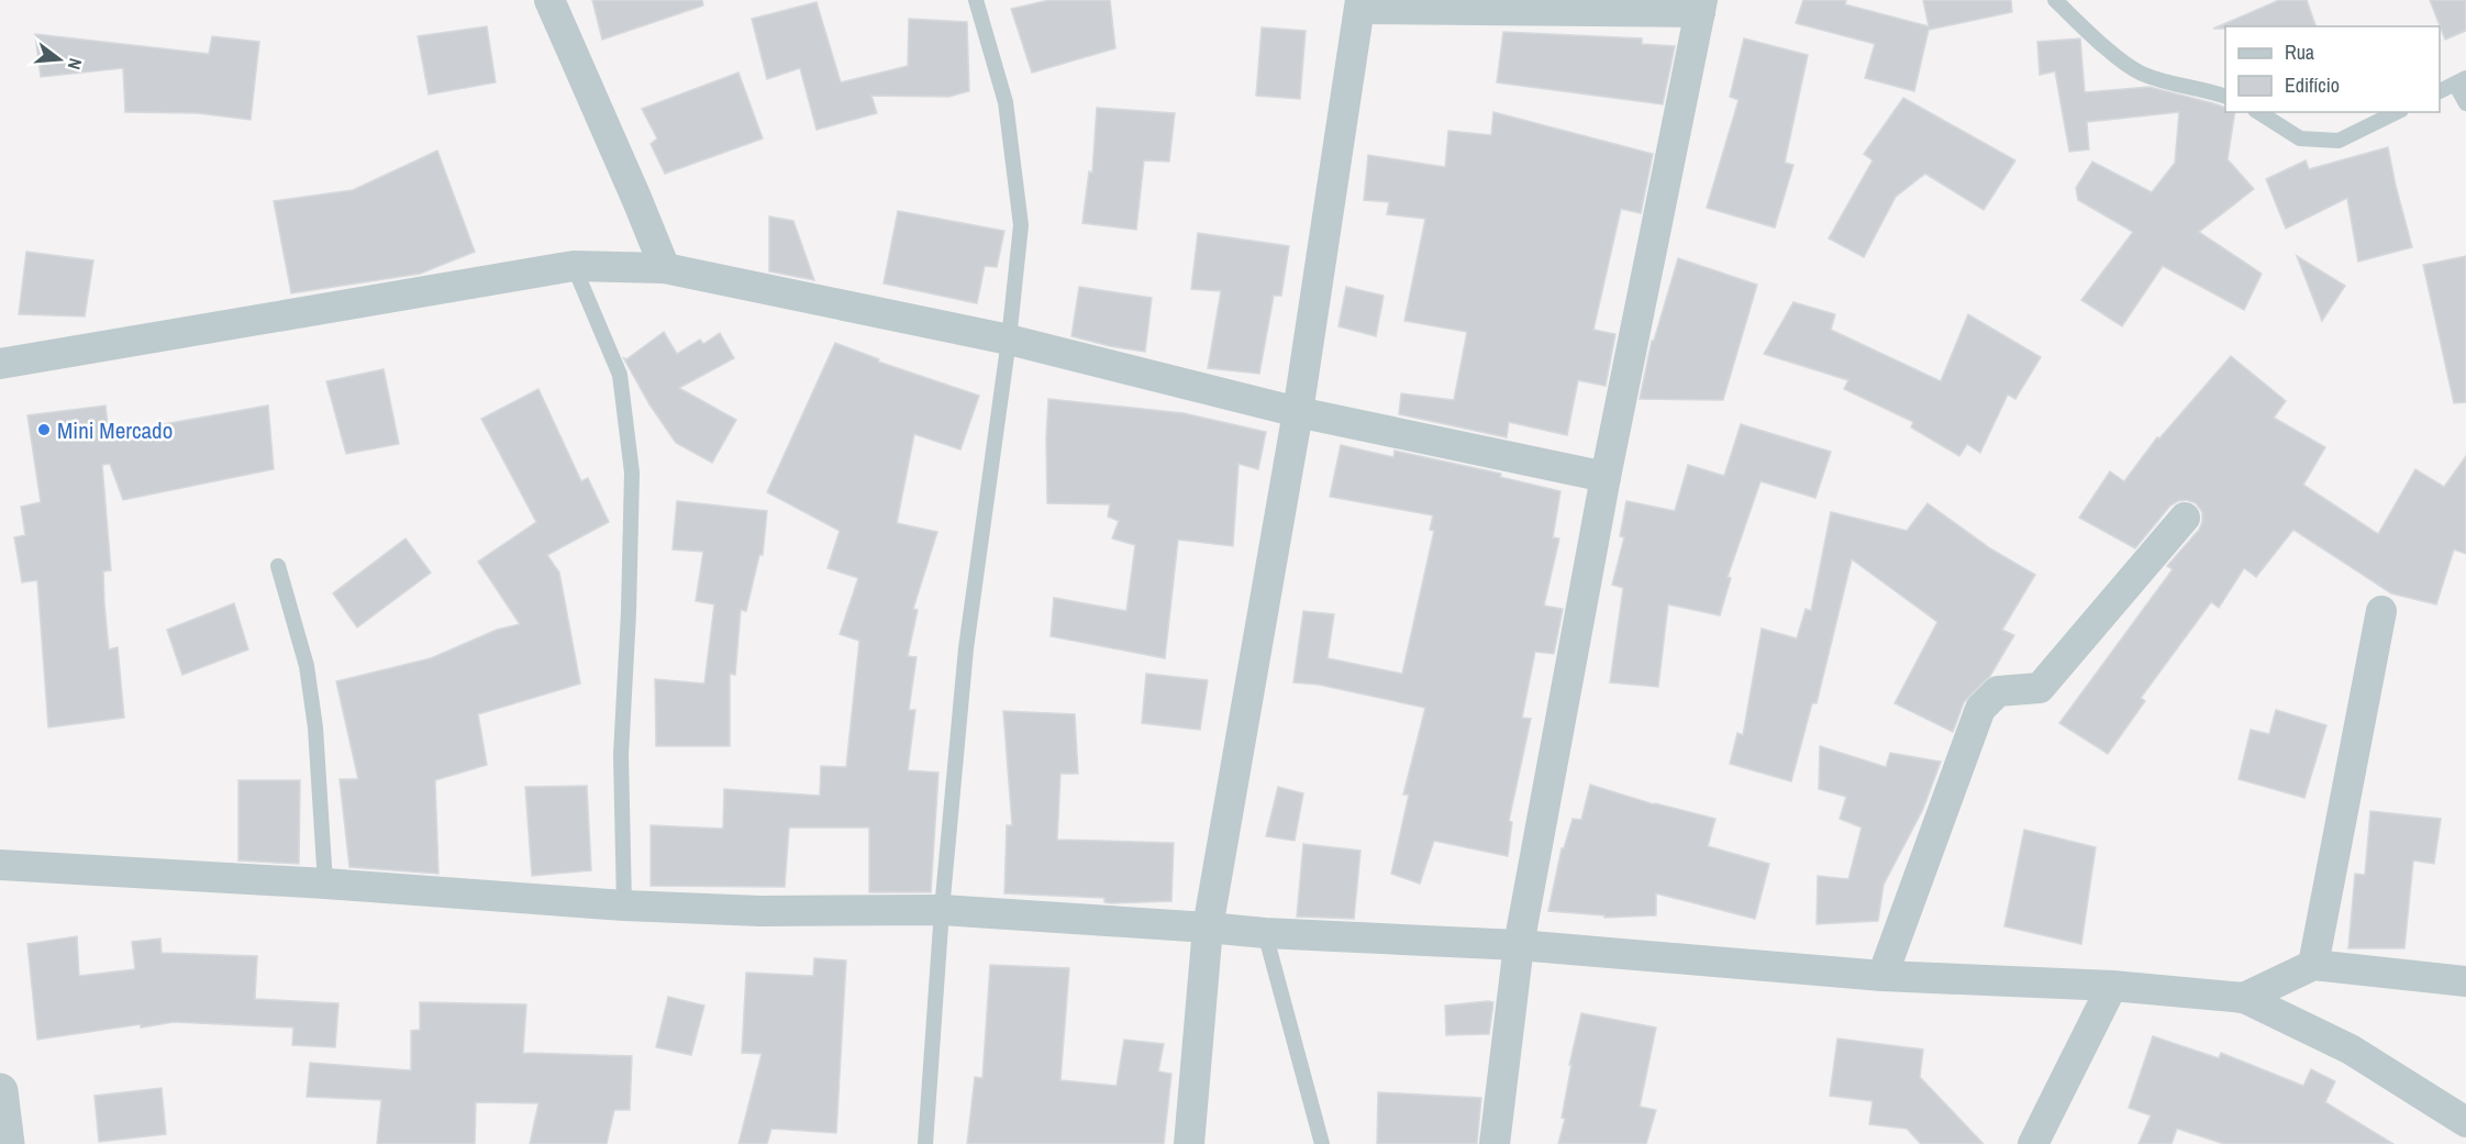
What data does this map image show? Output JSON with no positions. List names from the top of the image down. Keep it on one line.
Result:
{"places":["Mini Mercado"],"legend":["Rua","Edifício"],"north":"right"}
